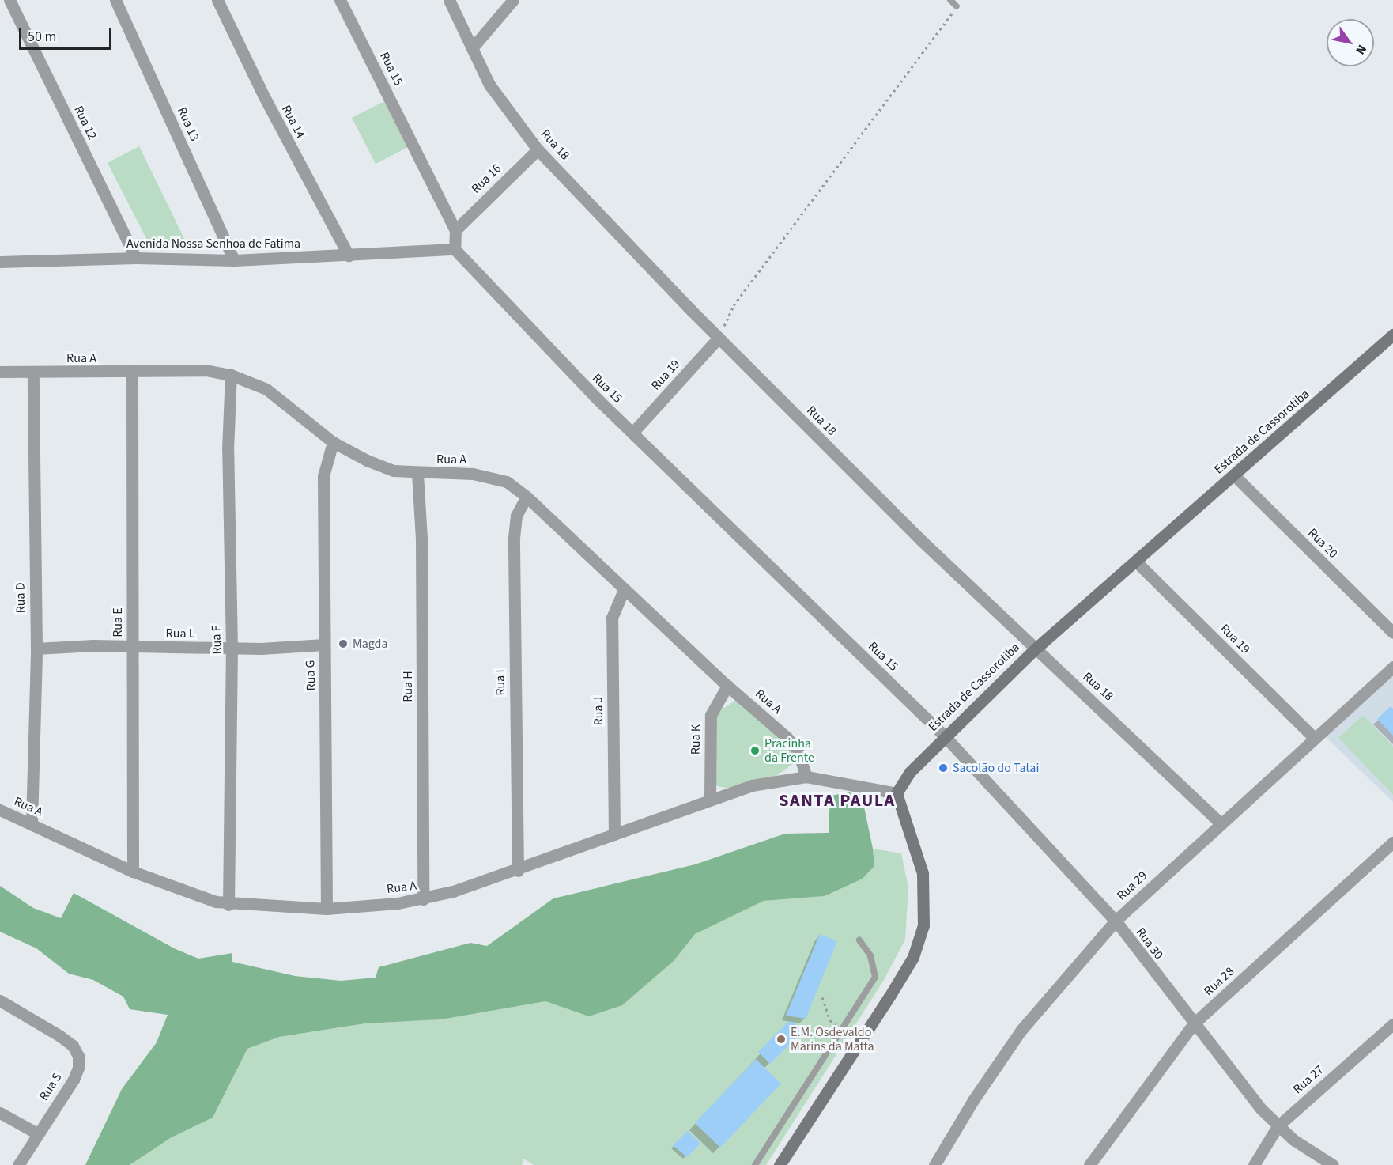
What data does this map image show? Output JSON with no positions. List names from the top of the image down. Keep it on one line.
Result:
{"streets":{"main road":["Estrada de Cassorotiba"],"street":["Rua 15","Rua 14","Rua 12","Rua 13","Rua 18","Rua 16","Avenida Nossa Senhoa de Fatima","Rua A","Rua 19","Rua 20","Rua D","Rua E","Rua L","Rua F","Rua G","Rua I","Rua H","Rua J","Rua K","Rua 29","Rua 30","Rua 28","Rua 27","Rua S"]},"crossings":[["Rua 15","Rua 16"],["Rua 15","Avenida Nossa Senhoa de Fatima"],["Rua 15","Rua 19"],["Rua 15","Estrada de Cassorotiba"],["Rua 15","Rua 30"],["Rua 14","Avenida Nossa Senhoa de Fatima"],["Rua 12","Avenida Nossa Senhoa de Fatima"],["Rua 13","Avenida Nossa Senhoa de Fatima"],["Rua 18","Rua 16"],["Rua 18","Rua 19"],["Rua 18","Estrada de Cassorotiba"],["Rua 18","Rua 29"],["Rua A","Estrada de Cassorotiba"],["Rua A","Rua D"],["Rua A","Rua E"],["Rua A","Rua F"],["Rua A","Rua G"],["Rua A","Rua I"],["Rua A","Rua H"],["Rua A","Rua J"],["Rua A","Rua K"],["Rua 19","Estrada de Cassorotiba"],["Rua 19","Rua 29"],["Estrada de Cassorotiba","Rua 20"],["Estrada de Cassorotiba","Rua 30"],["Rua D","Rua L"],["Rua E","Rua L"],["Rua L","Rua F"],["Rua L","Rua G"],["Rua 29","Rua 30"],["Rua 30","Rua 28"],["Rua 30","Rua 27"]],"districts":["SANTA PAULA"],"places":["Magda","Pracinha da Frente","Sacolão do Tatai","E.M. Osdevaldo Marins da Matta"],"scale_bar":"50 m","north":"bottom right"}
